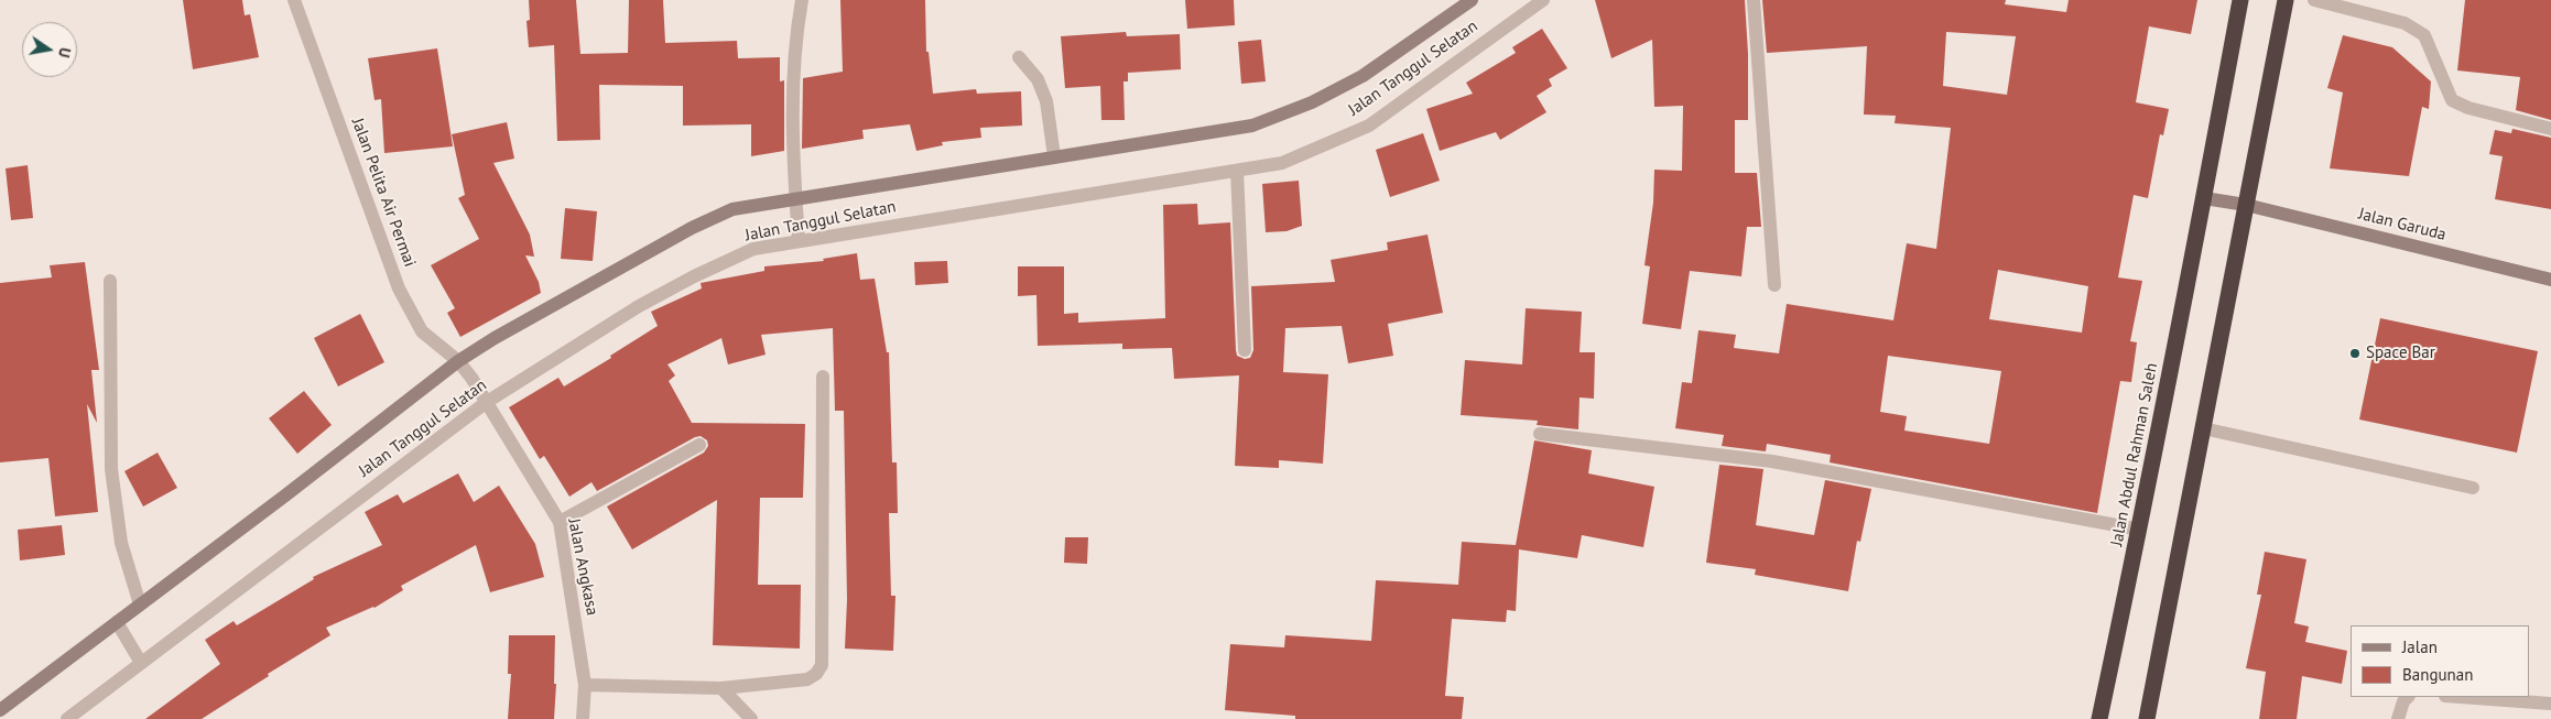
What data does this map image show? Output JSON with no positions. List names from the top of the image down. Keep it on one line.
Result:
{"streets":{"highway":["Jalan Abdul Rahman Saleh"],"street":["Jalan Tanggul Selatan","Jalan Pelita Air Permai","Jalan Garuda","Jalan Angkasa"]},"crossings":[["Jalan Tanggul Selatan","Jalan Pelita Air Permai"],["Jalan Tanggul Selatan","Jalan Angkasa"],["Jalan Pelita Air Permai","Jalan Angkasa"]],"places":["Space Bar"],"legend":["Jalan","Bangunan"],"north":"right"}
